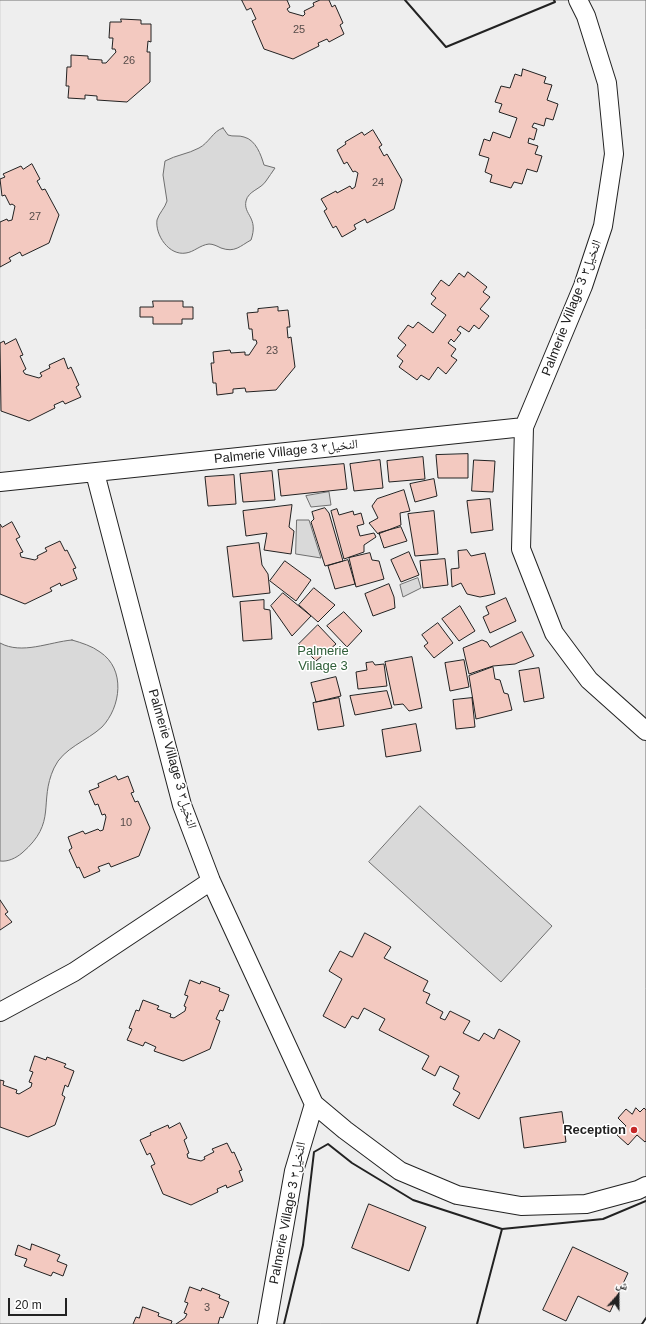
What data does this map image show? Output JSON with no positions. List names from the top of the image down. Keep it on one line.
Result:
{"streets":{"street":["Palmerie Village 3 النخيل٣"]},"parks":["Palmerie Village 3"],"places":["Reception"],"house_numbers":["25","26","24","27","23","10","3"],"scale_bar":"20 m","north":"top"}
